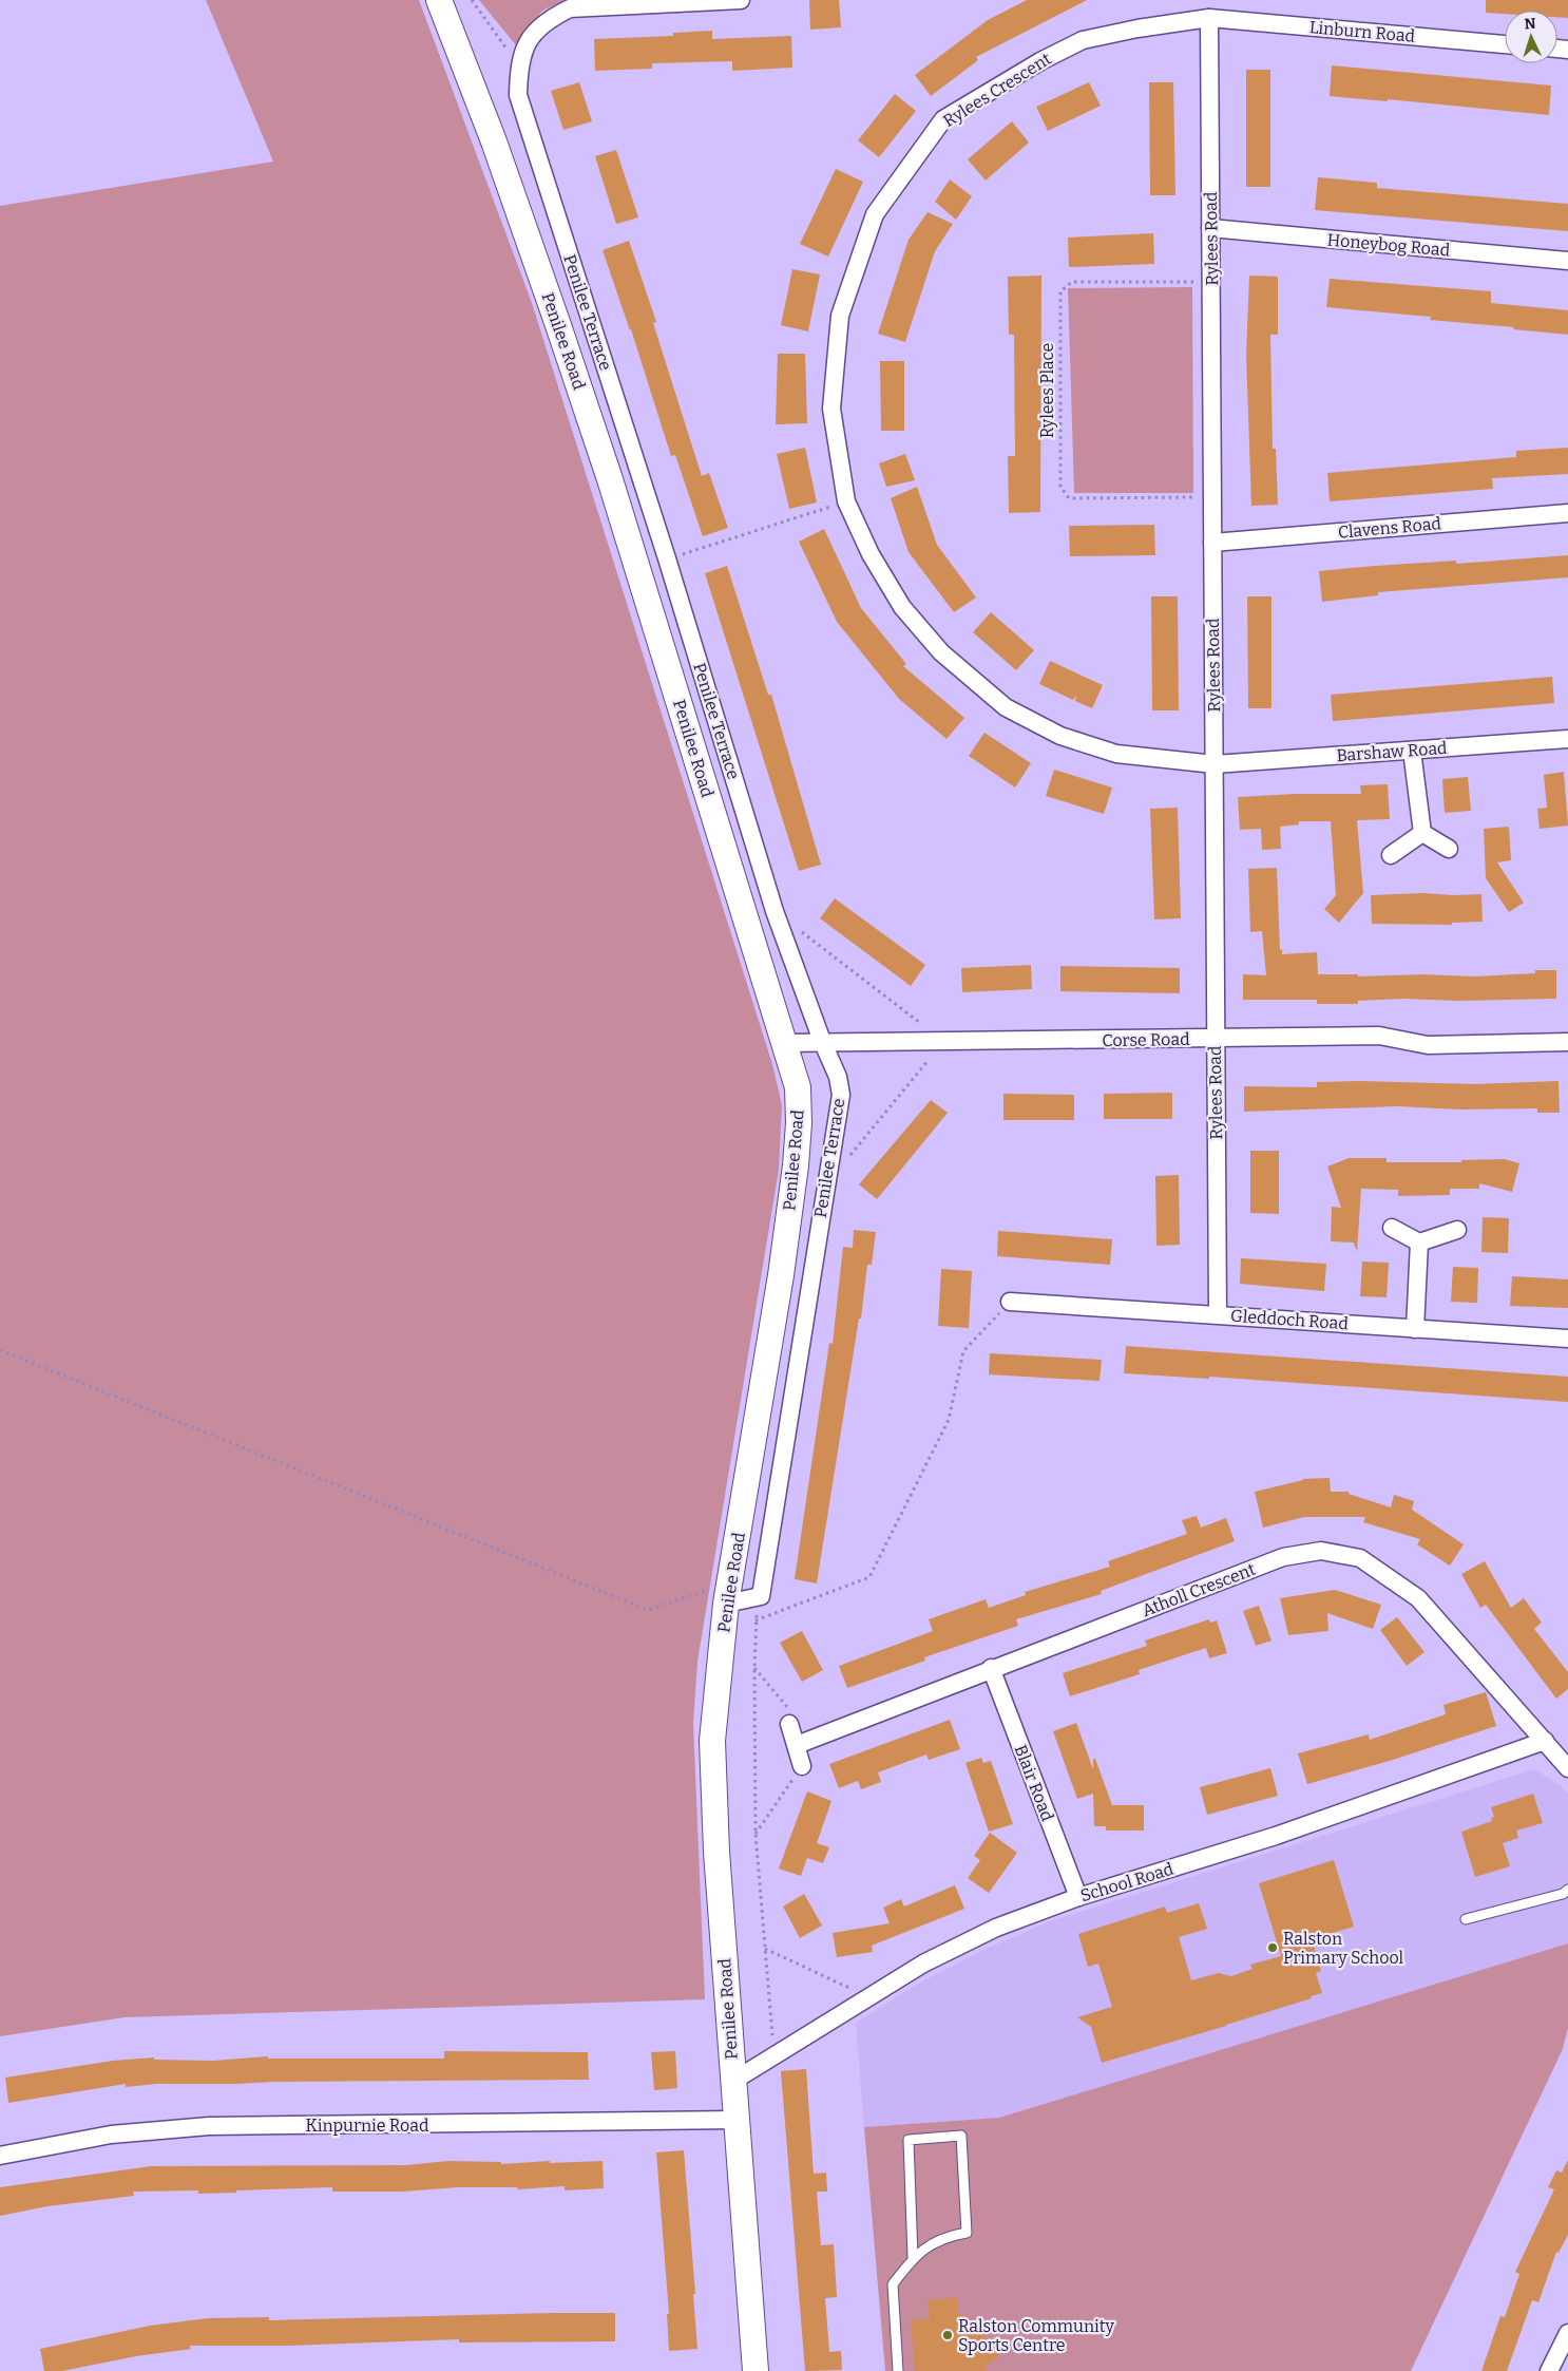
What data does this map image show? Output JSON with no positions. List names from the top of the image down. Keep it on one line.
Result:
{"streets":{"street":["Linburn Road","Rylees Crescent","Rylees Road","Honeybog Road","Penilee Terrace","Penilee Road","Clavens Road","Barshaw Road","Corse Road","Gleddoch Road","Atholl Crescent","Blair Road","School Road","Kinpurnie Road"],"path":["Rylees Place"]},"crossings":[["Linburn Road","Rylees Crescent"],["Linburn Road","Rylees Road"],["Rylees Crescent","Rylees Road"],["Rylees Crescent","Barshaw Road"],["Rylees Road","Honeybog Road"],["Rylees Road","Rylees Place"],["Rylees Road","Clavens Road"],["Rylees Road","Barshaw Road"],["Rylees Road","Corse Road"],["Rylees Road","Gleddoch Road"],["Penilee Terrace","Corse Road"],["Penilee Road","Corse Road"],["Penilee Road","School Road"],["Penilee Road","Kinpurnie Road"],["Atholl Crescent","Blair Road"],["Atholl Crescent","School Road"],["Blair Road","School Road"]],"places":["Ralston Primary School","Ralston Community Sports Centre"],"north":"top"}
